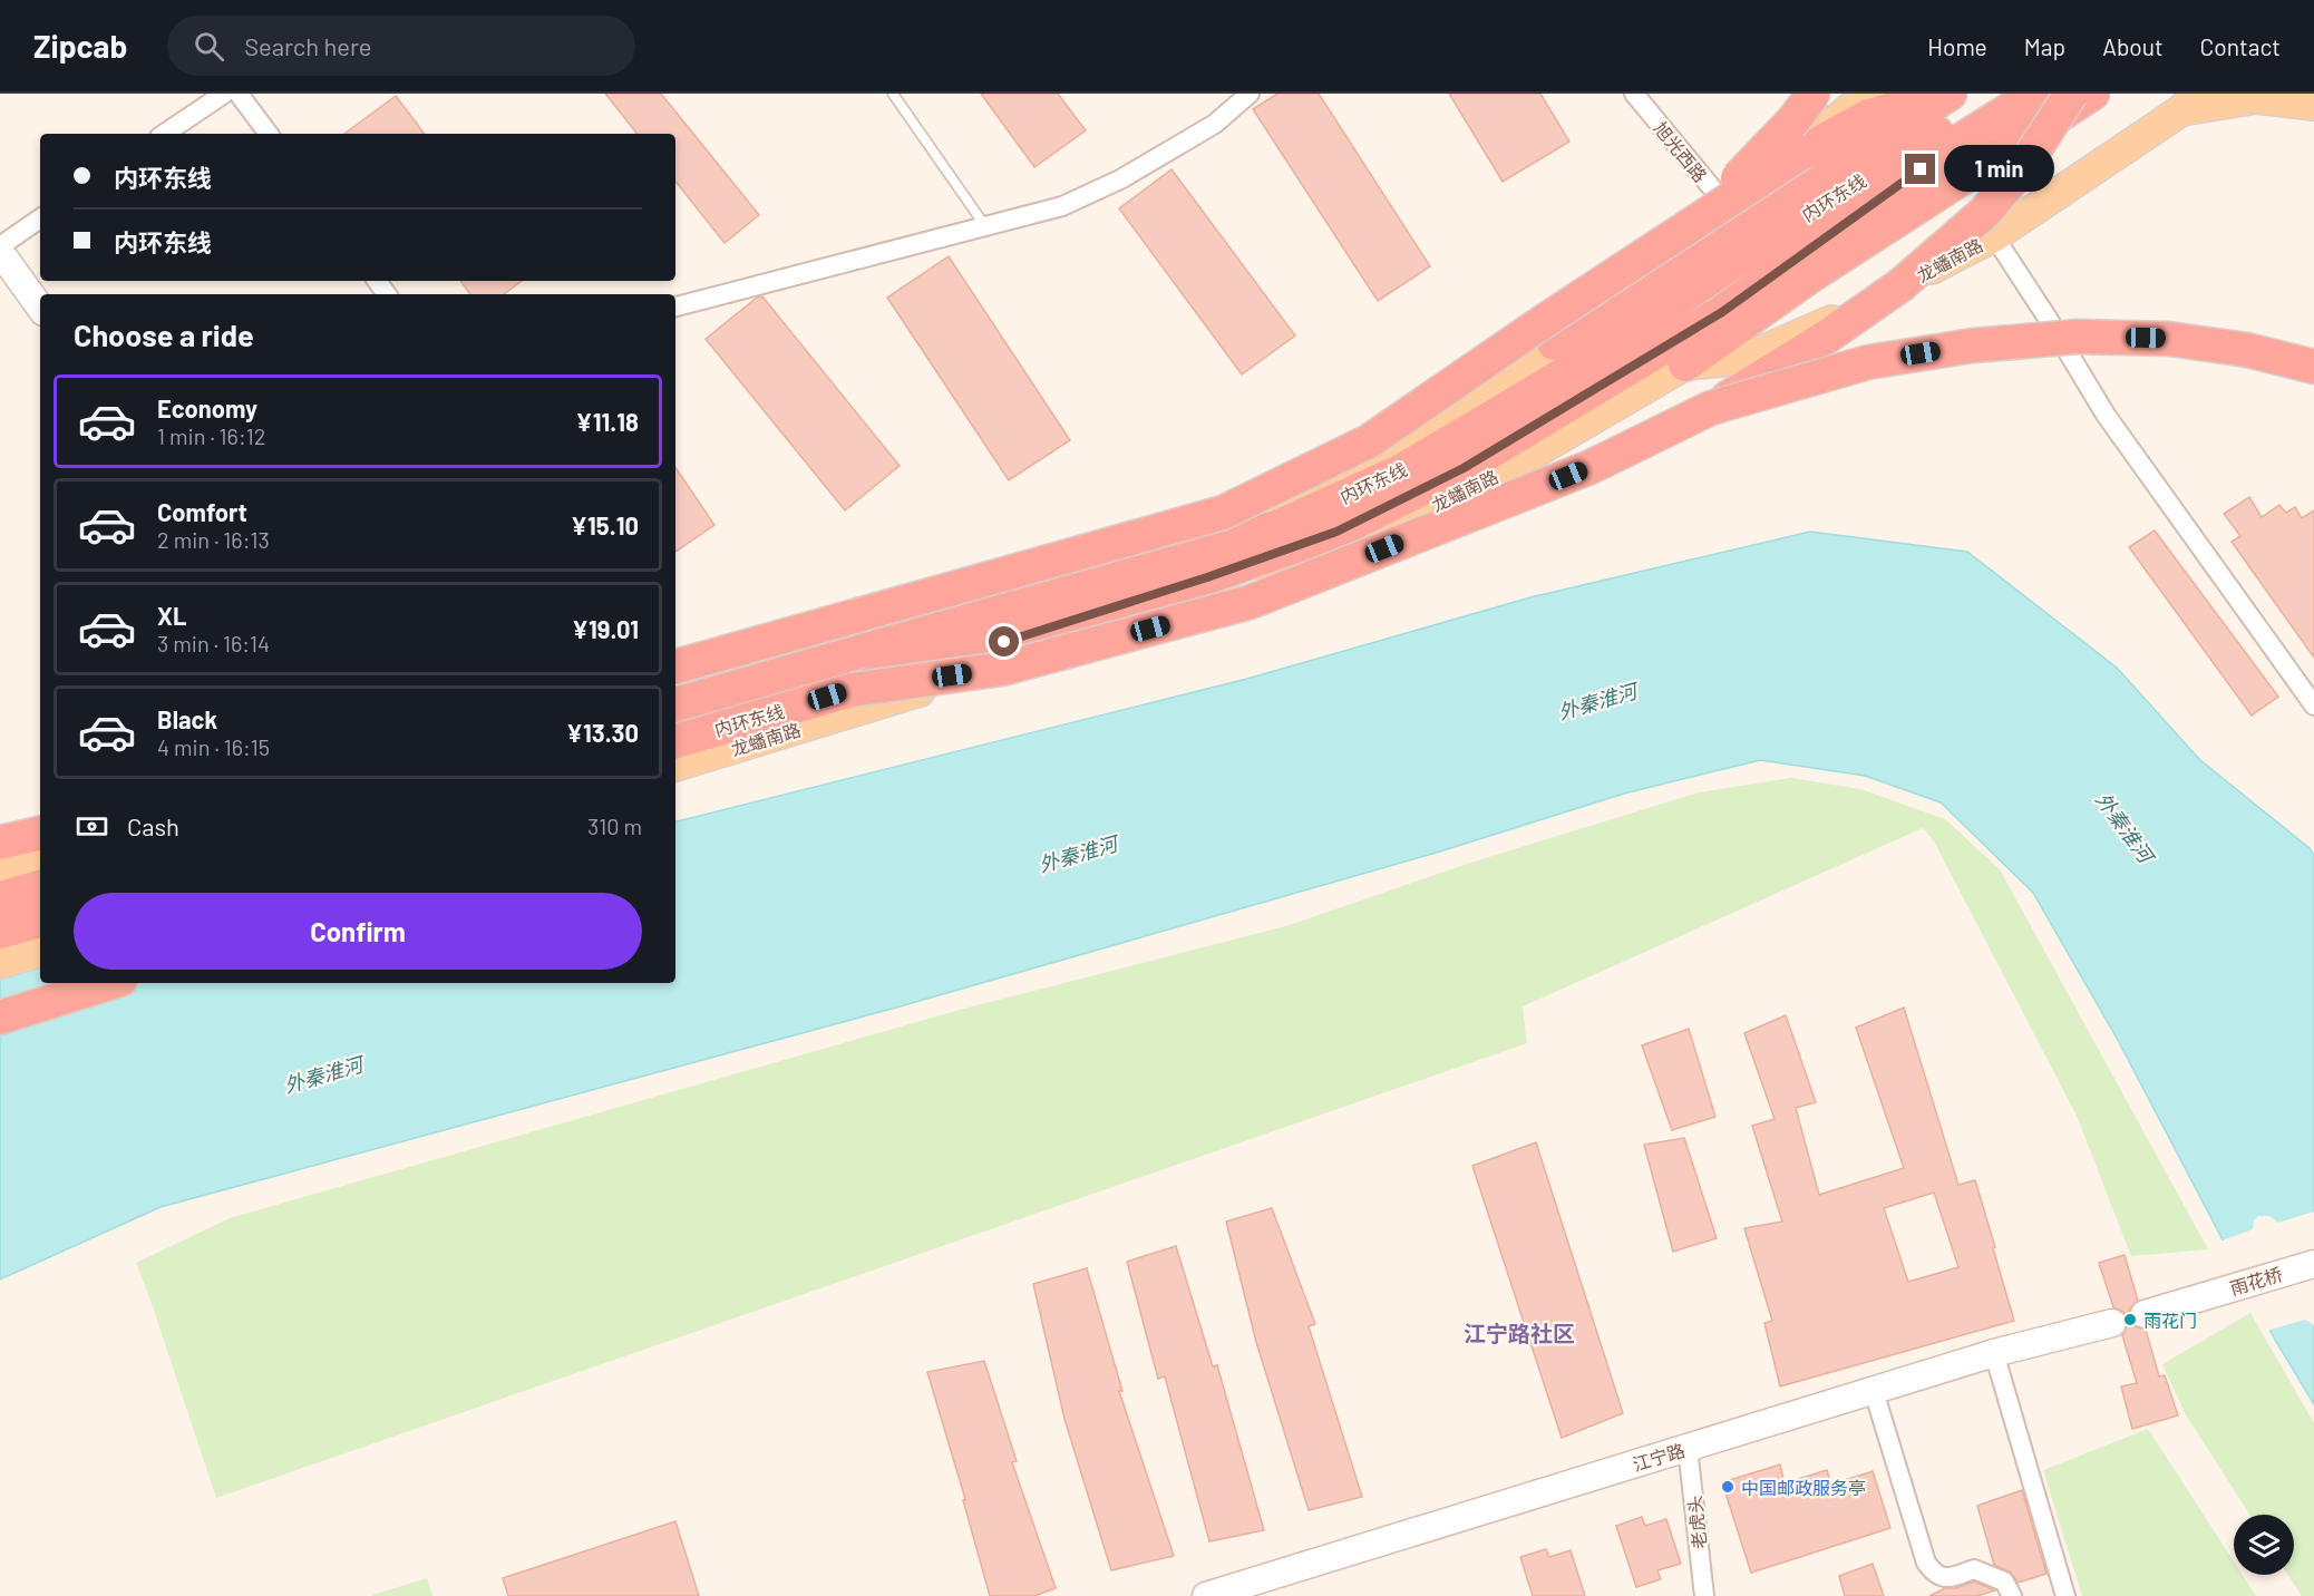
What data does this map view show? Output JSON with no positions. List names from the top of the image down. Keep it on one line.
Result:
{"streets":{"highway":["内环东线"],"main road":["龙蟠南路"],"street":["旭光西路","雨花桥","江宁路","老虎头"]},"crossings":[["江宁路","老虎头"]],"districts":["江宁路社区"],"water":["外秦淮河"],"places":["雨花门","中国邮政服务亭"],"page":{"header":"Zipcab","search":"Search here","nav":["Home","Map","About","Contact"],"banner":["内环东线","内环东线"],"bubble":"1 min","heading":"Choose a ride","list":[{"name":"Economy","note":"1 min · 16:12","value":"¥11.18"},{"name":"Comfort","note":"2 min · 16:13","value":"¥15.10"},{"name":"XL","note":"3 min · 16:14","value":"¥19.01"},{"name":"Black","note":"4 min · 16:15","value":"¥13.30"}],"pay":["Cash","310 m"],"buttons":"Confirm"}}
